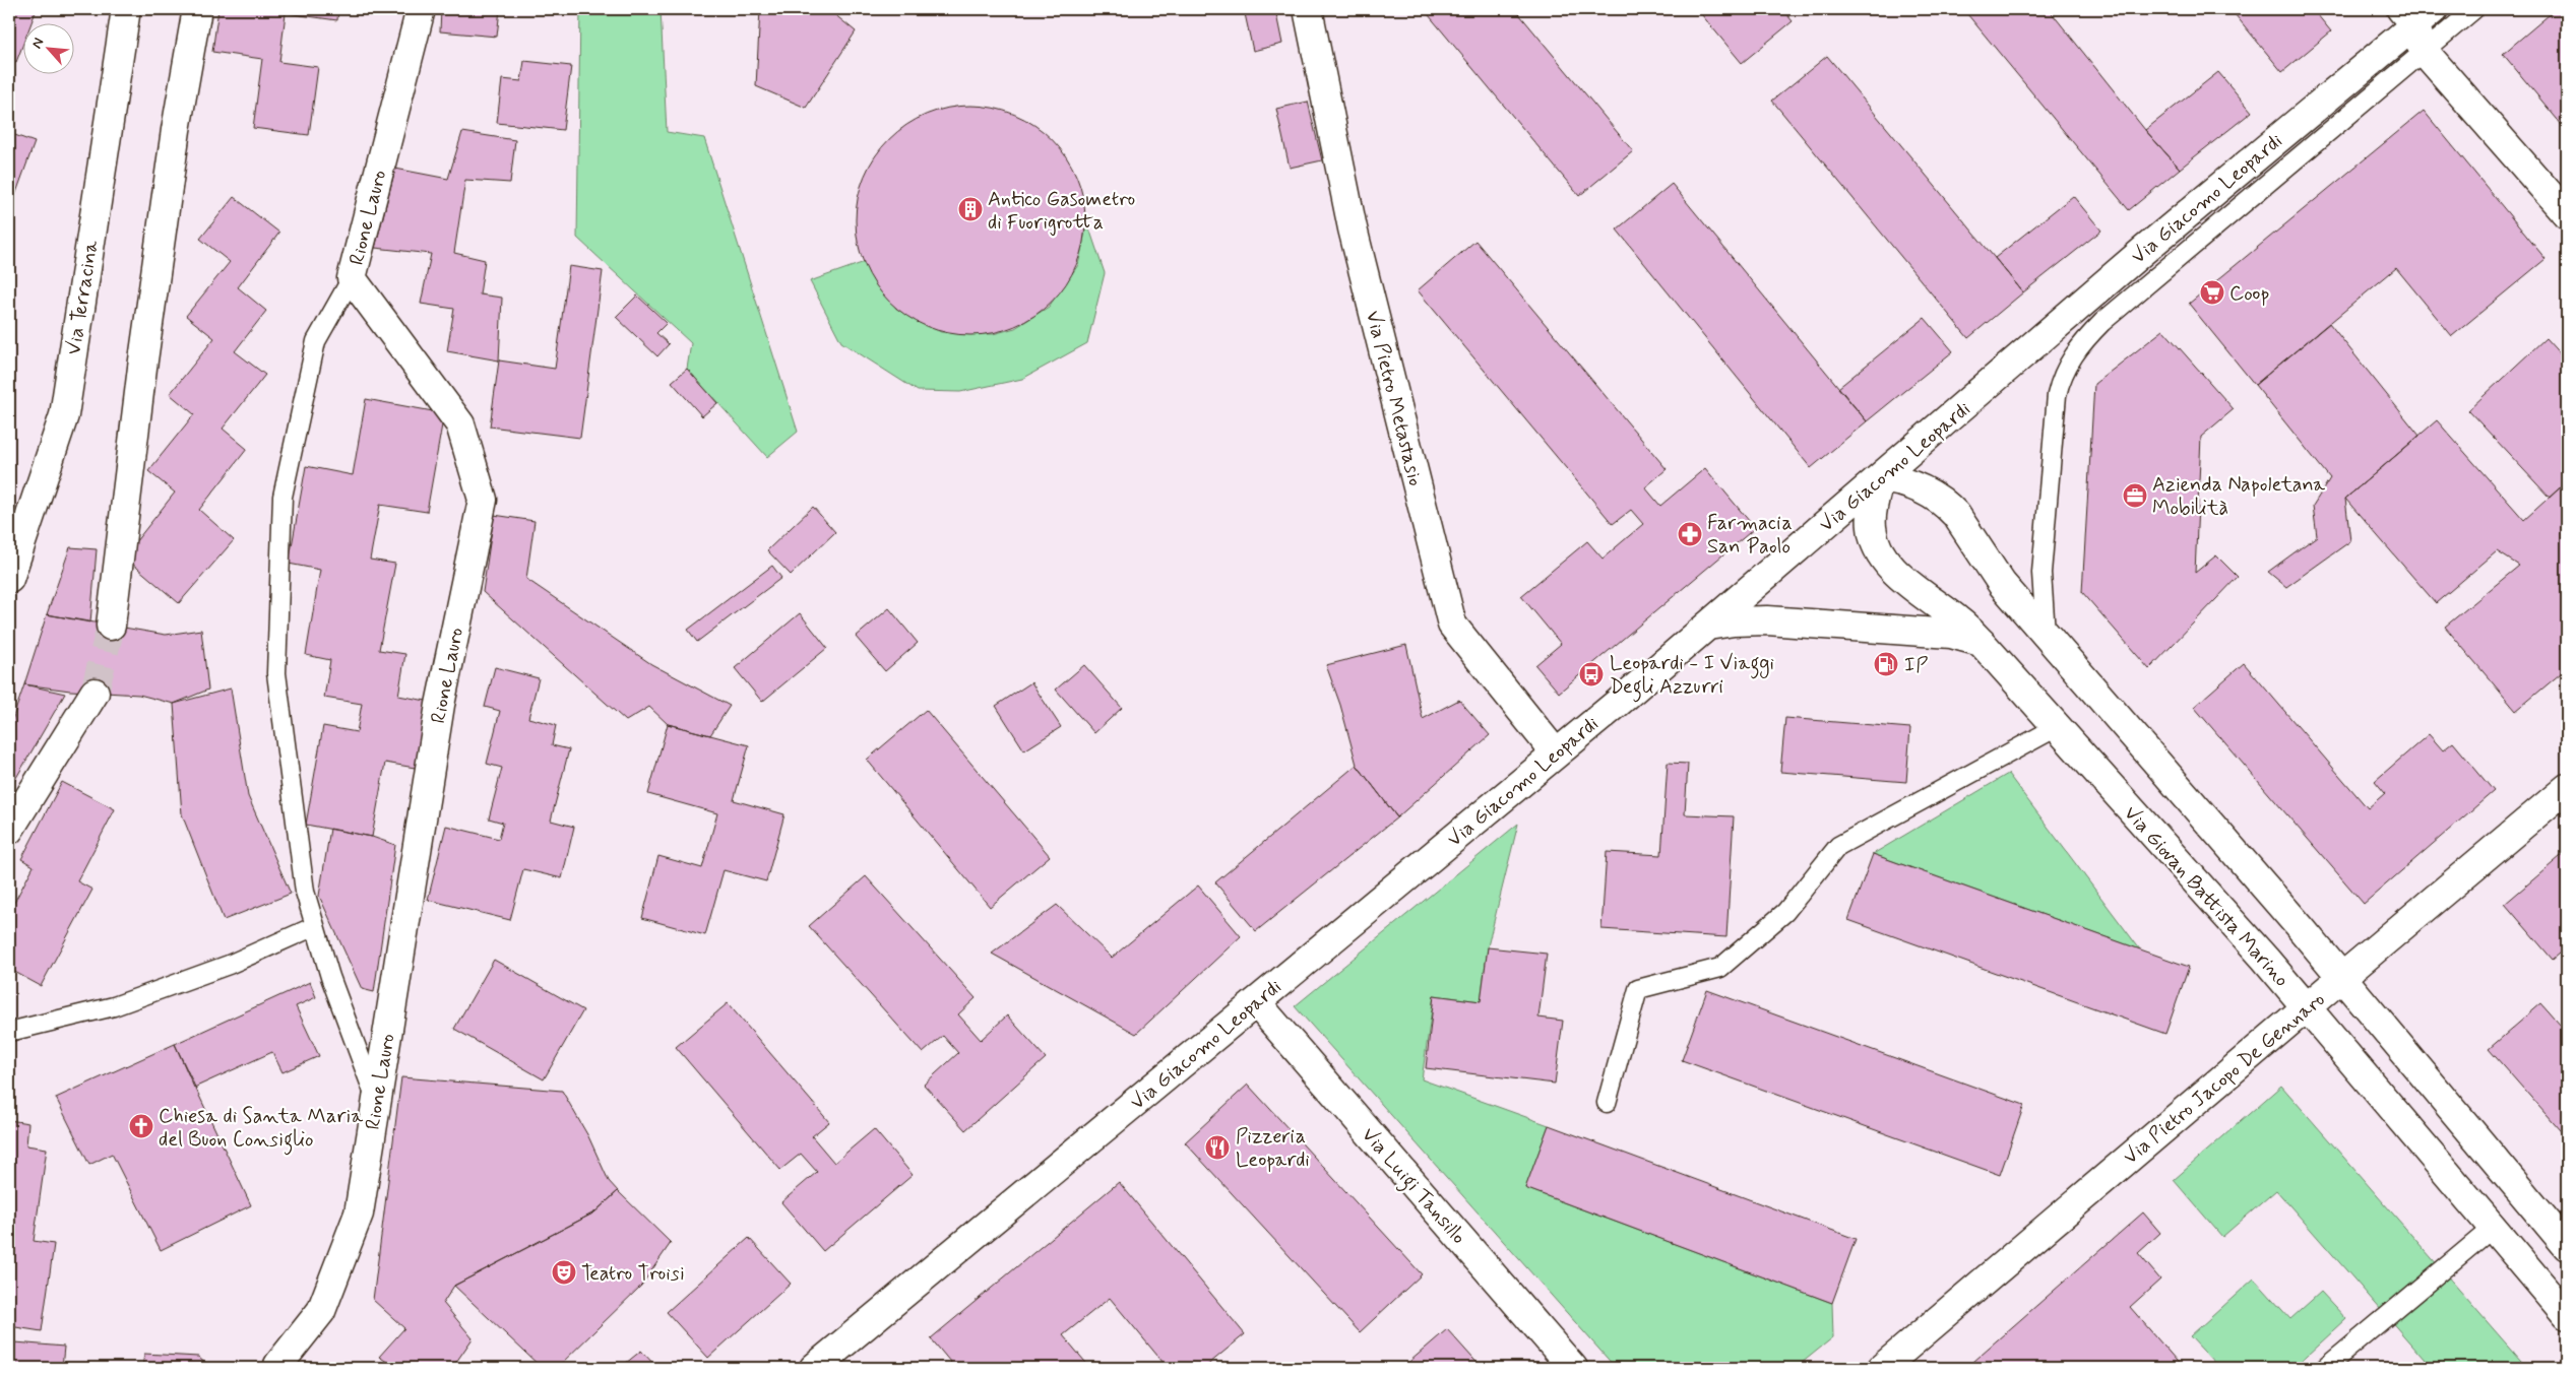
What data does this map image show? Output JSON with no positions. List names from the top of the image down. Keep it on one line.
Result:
{"streets":{"street":["Via Giacomo Leopardi","Rione Lauro","Via Terracina","Via Pietro Metastasio","Via Giovan Battista Marino","Via Pietro Jacopo De Gennaro","Via Luigi Tansillo"]},"crossings":[["Via Giacomo Leopardi","Via Pietro Metastasio"],["Via Giacomo Leopardi","Via Giovan Battista Marino"],["Via Giacomo Leopardi","Via Luigi Tansillo"],["Via Giovan Battista Marino","Via Pietro Jacopo De Gennaro"]],"places":{"building":["Antico Gasometro di Fuorigrotta"],"supermarket":["Coop"],"office":["Azienda Napoletana Mobilità"],"pharmacy":["Farmacia San Paolo"],"fuel station":["IP"],"bus stop":["Leopardi - I Viaggi Degli Azzurri"],"church":["Chiesa di Santa Maria del Buon Consiglio"],"restaurant":["Pizzeria Leopardi"],"theatre":["Teatro Troisi"]},"north":"top left"}
